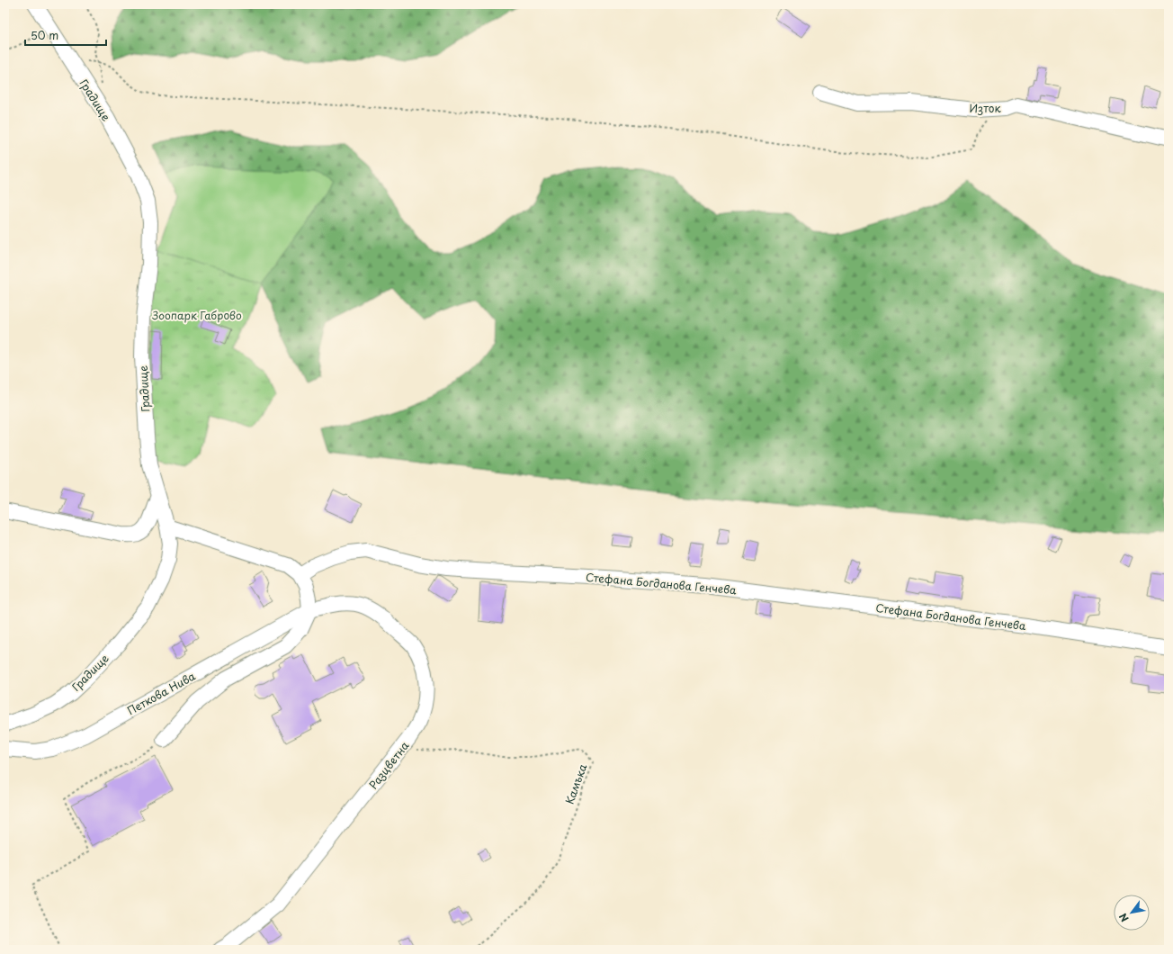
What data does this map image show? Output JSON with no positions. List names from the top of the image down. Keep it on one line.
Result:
{"streets":{"street":["Градище","Изток","Стефана Богданова Генчева","Петкова Нива","Разцветна"],"path":["Камъка"]},"crossings":[["Петкова Нива","Разцветна"],["Разцветна","Камъка"]],"parks":["Зоопарк Габрово"],"scale_bar":"50 m","north":"bottom left"}
